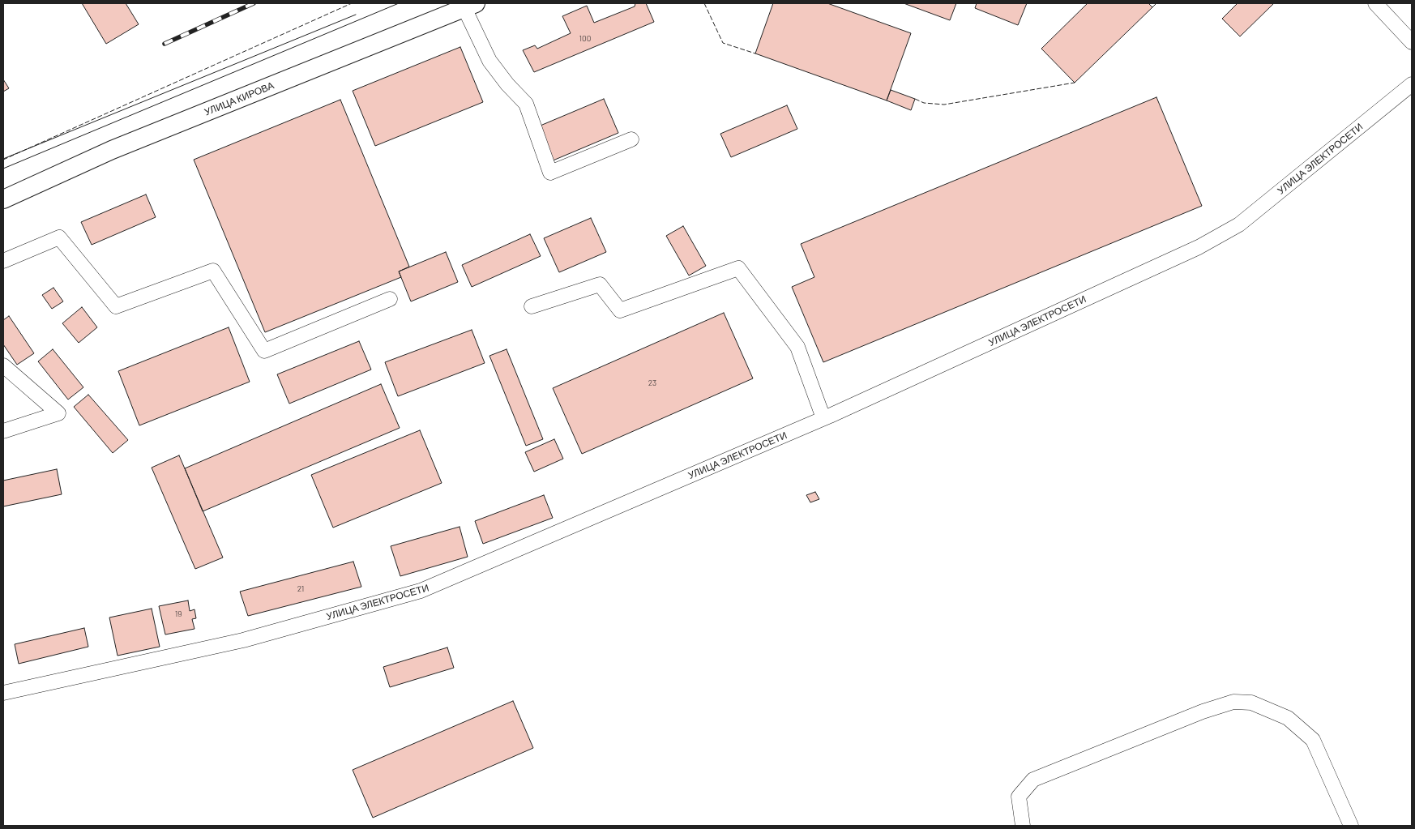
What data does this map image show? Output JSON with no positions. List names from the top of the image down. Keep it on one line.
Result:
{"streets":{"main road":["УЛИЦА КИРОВА"],"street":["УЛИЦА ЭЛЕКТРОСЕТИ"]},"house_numbers":["100","23","21","19"]}
